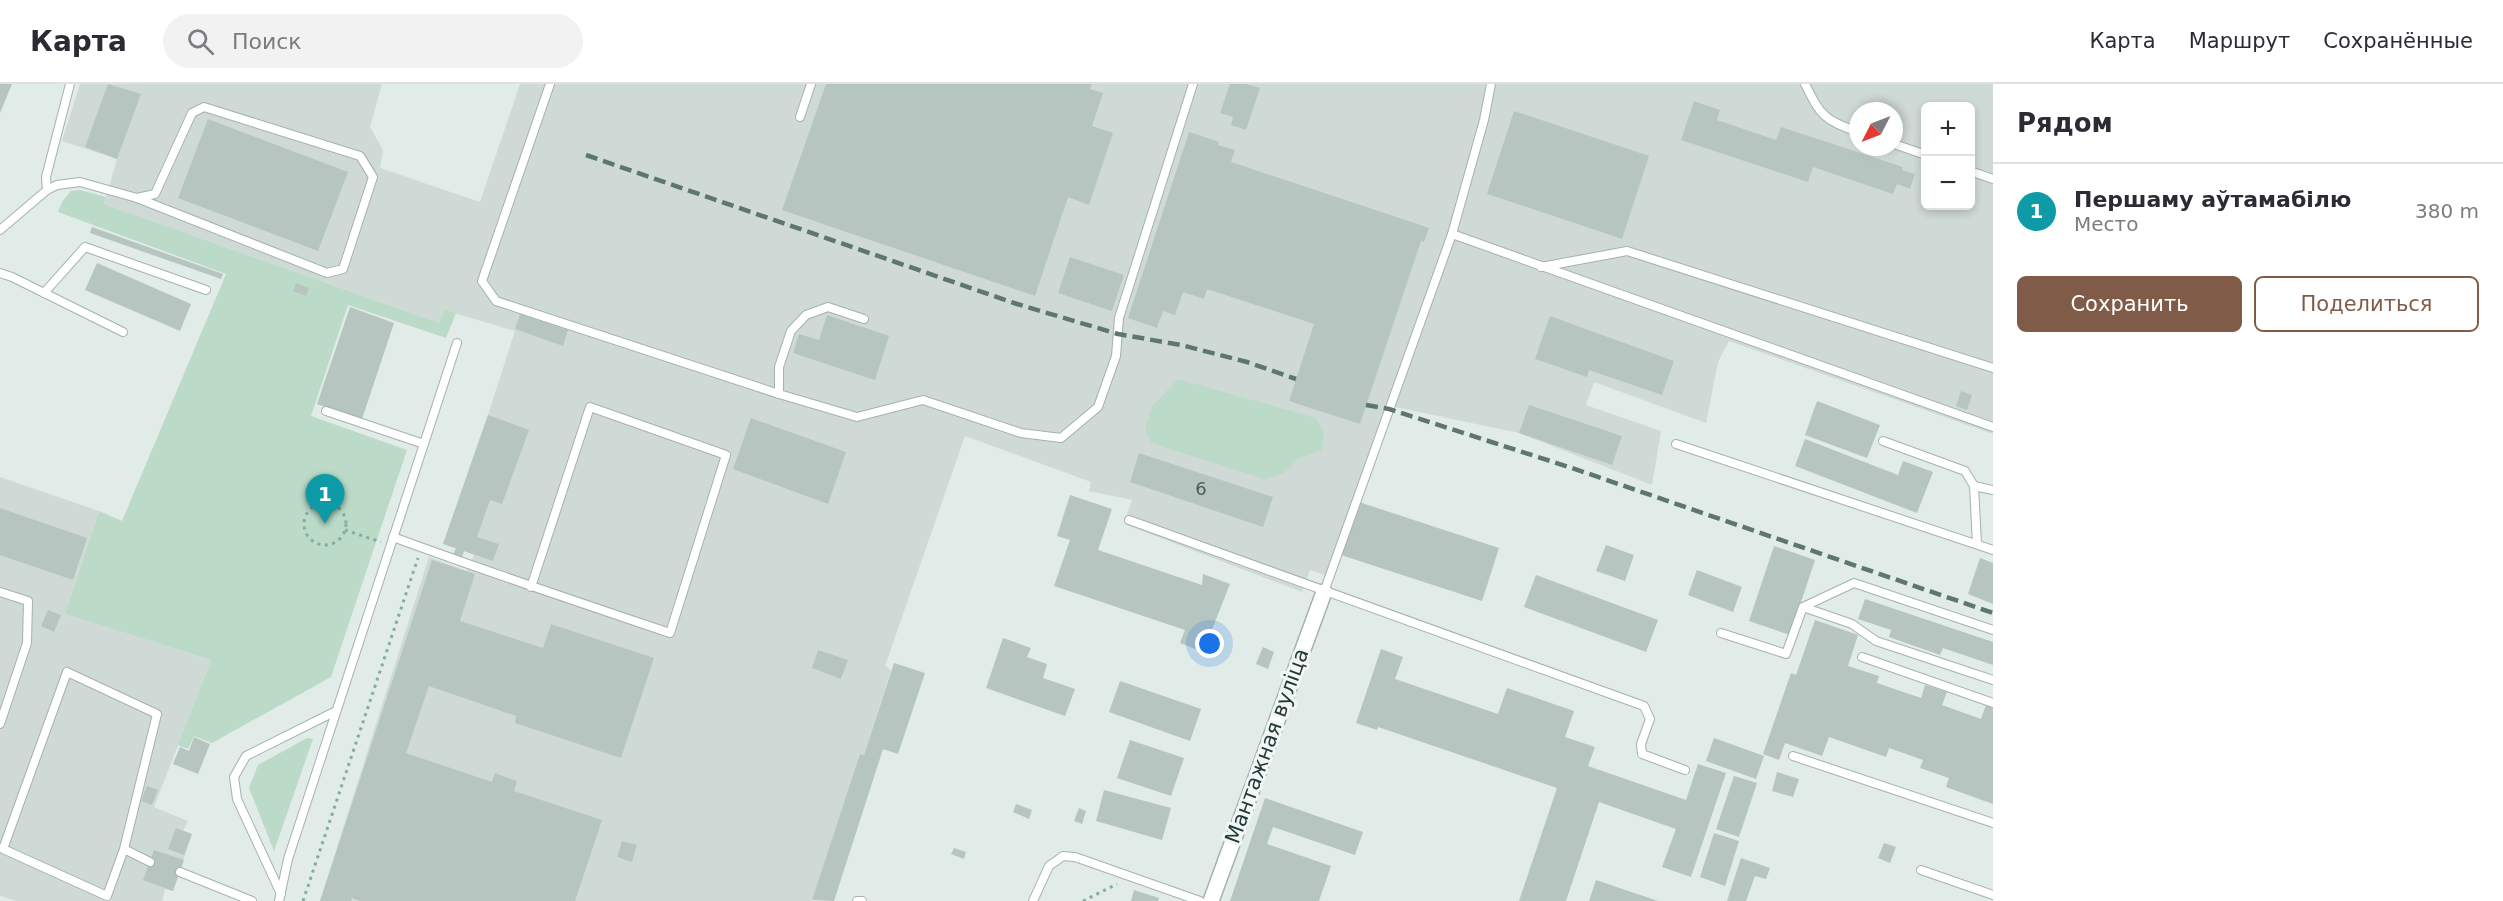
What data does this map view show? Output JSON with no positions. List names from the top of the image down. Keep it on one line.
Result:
{"streets":{"street":["Мантажная вуліца"]},"house_numbers":["6"],"north":"bottom left","page":{"header":"Карта","search":"Поиск","nav":["Карта","Маршрут","Сохранённые"],"heading":"Рядом","map_buttons":["+","−"],"list":[{"mark":"1","name":"Першаму аўтамабілю","note":"Место","value":"380 m"}],"buttons":["Сохранить","Поделиться"],"pins":"1"}}
